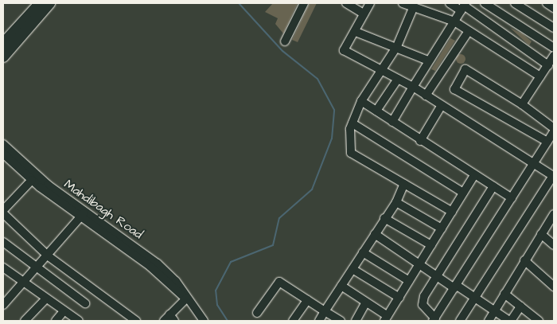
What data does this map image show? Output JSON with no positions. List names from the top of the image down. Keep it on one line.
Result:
{"streets":{"street":["Mahdibagh Road"]}}
